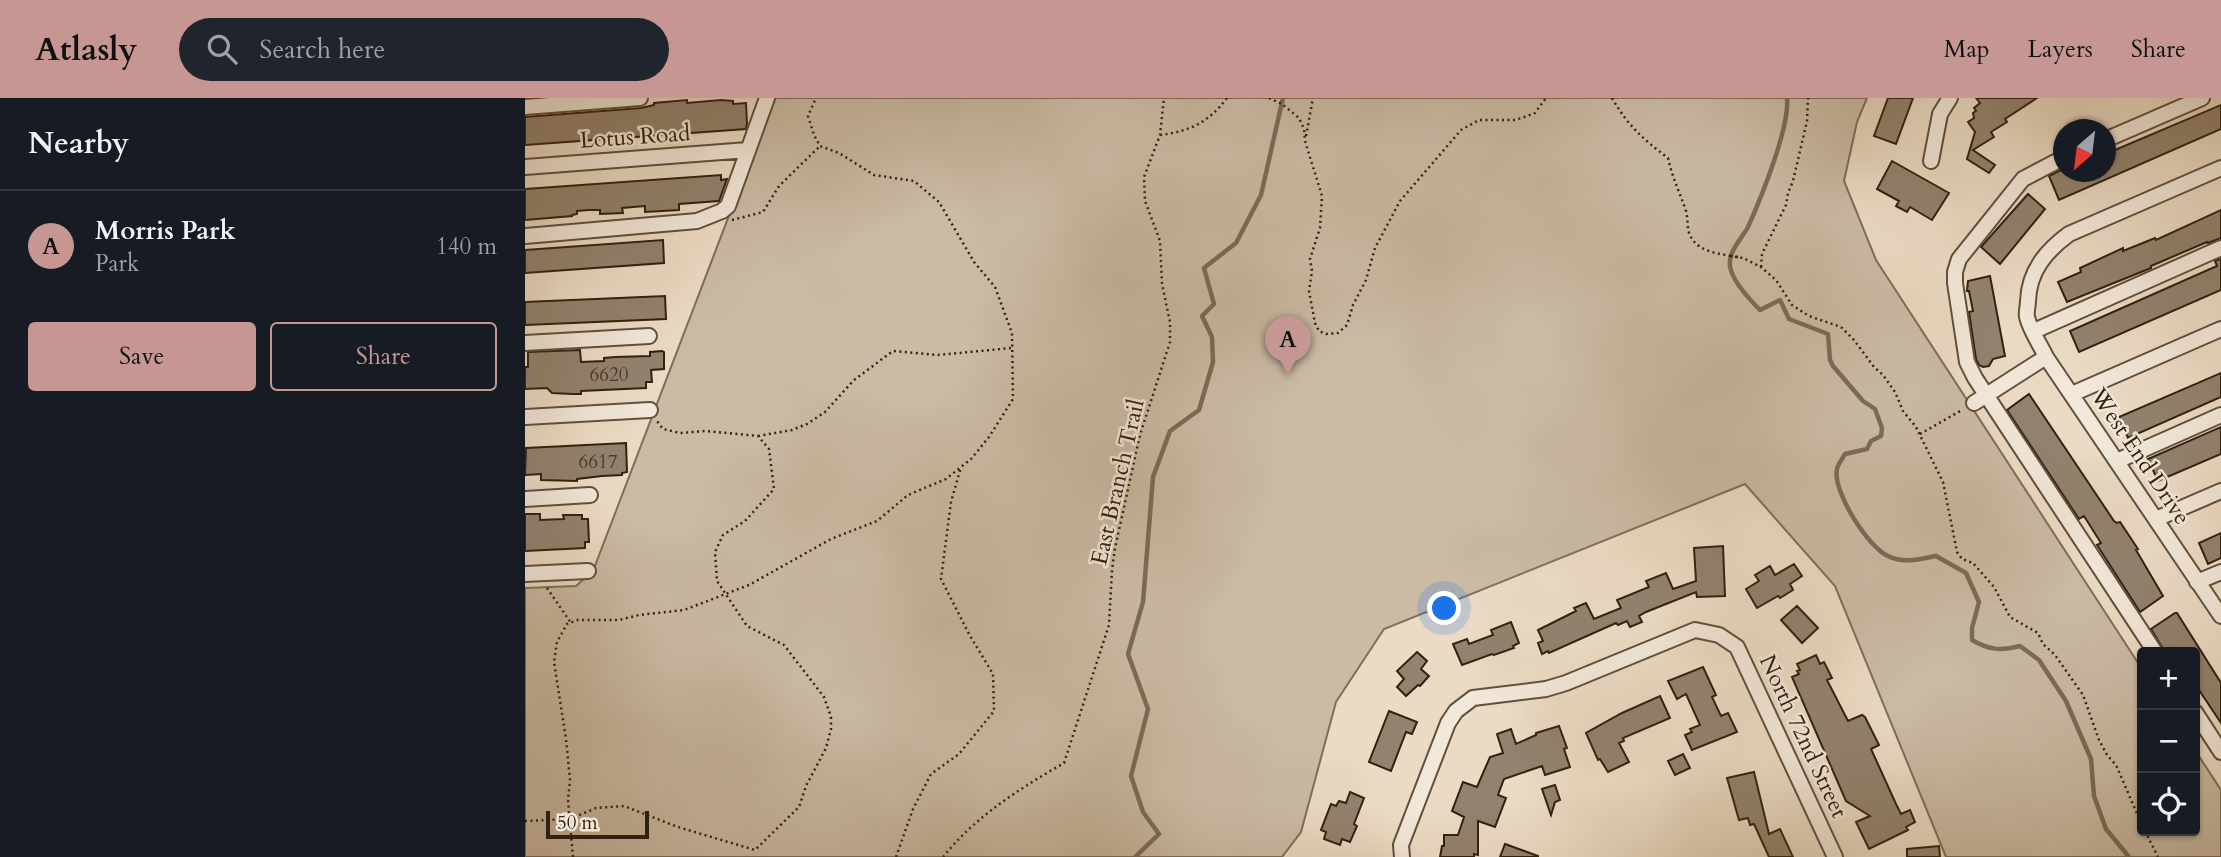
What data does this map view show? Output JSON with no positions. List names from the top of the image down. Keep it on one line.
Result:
{"streets":{"street":["Lotus Road","West End Drive","North 72nd Street"],"path":["East Branch Trail"]},"house_numbers":["6620","6617"],"scale_bar":"50 m","north":"bottom left","page":{"header":"Atlasly","search":"Search here","nav":["Map","Layers","Share"],"heading":"Nearby","list":[{"mark":"A","name":"Morris Park","note":"Park","value":"140 m"}],"buttons":["Save","Share"],"pins":"A","map_buttons":["+","−"],"scale":"50 m"}}
